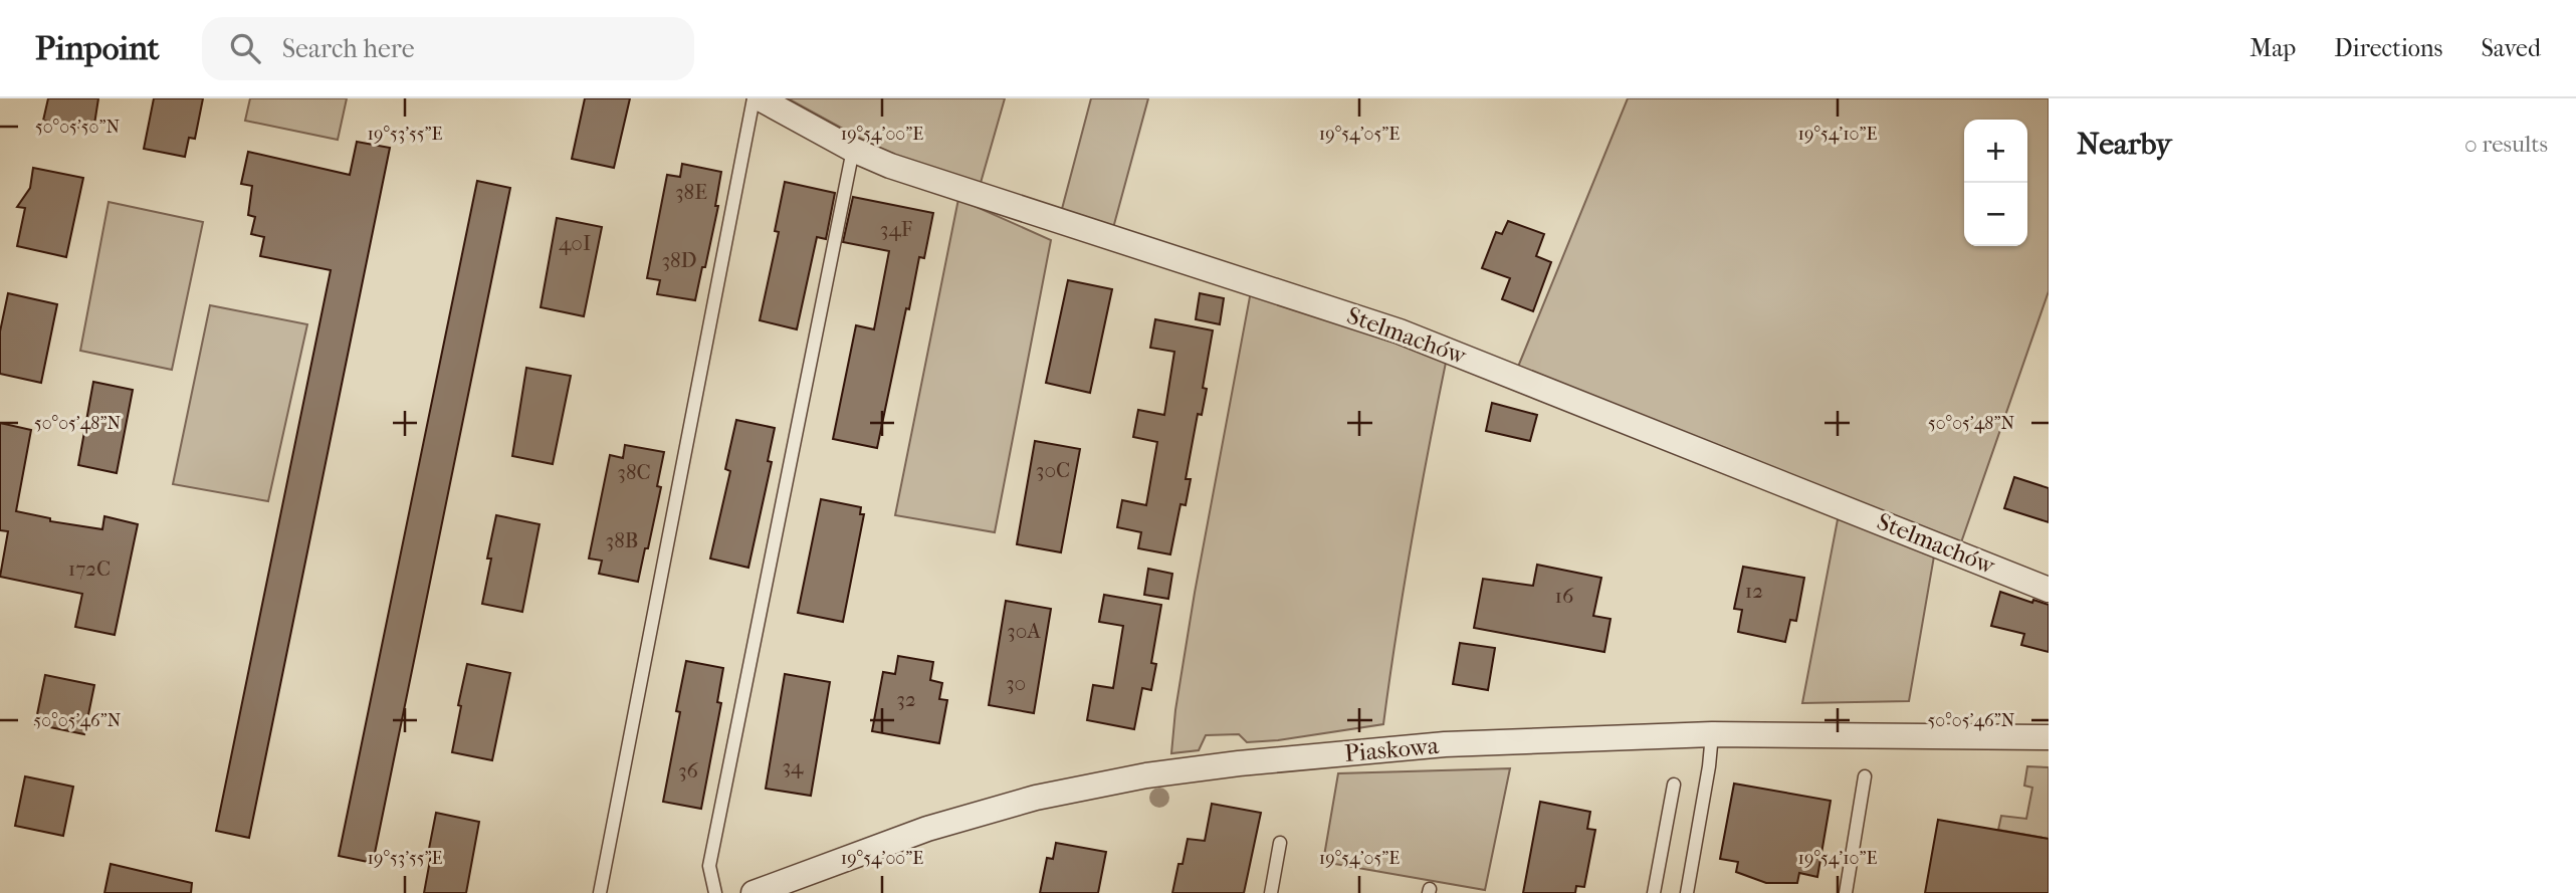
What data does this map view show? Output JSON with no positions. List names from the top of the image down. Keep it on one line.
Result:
{"streets":{"street":["Stelmachów","Piaskowa"]},"house_numbers":["38E","34F","40I","38D","30C","38C","38B","172C","12","16","30A","30","32","34","36"],"page":{"header":"Pinpoint","search":"Search here","nav":["Map","Directions","Saved"],"heading":["Nearby","0 results"],"map_buttons":["+","−"]},"coordinates":["50°05'50\"N","19°53'55\"E","19°54'00\"E","19°54'05\"E","19°54'10\"E","50°05'48\"N","50°05'46\"N"]}
